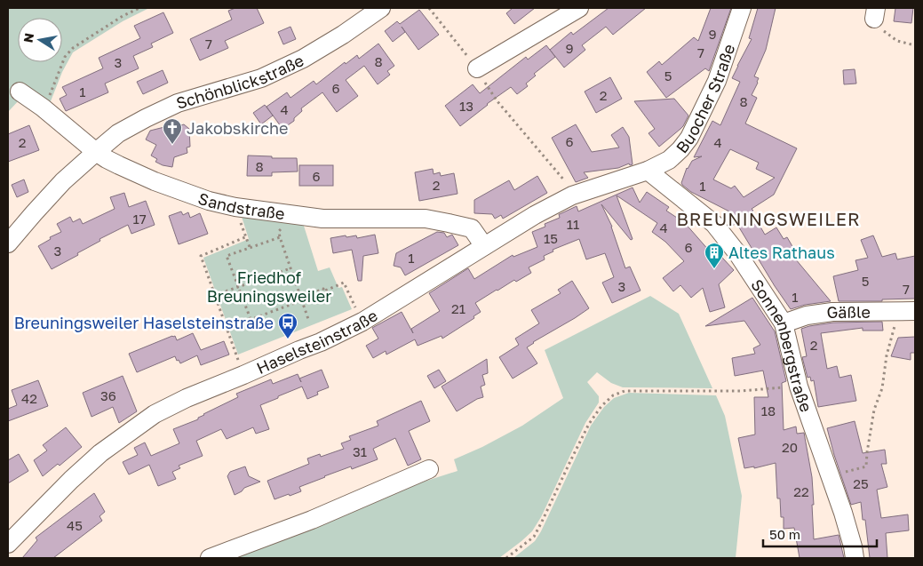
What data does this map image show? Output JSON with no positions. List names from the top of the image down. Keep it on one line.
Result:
{"streets":{"street":["Schönblickstraße","Buocher Straße","Sandstraße","Gäßle","Haselsteinstraße","Sonnenbergstraße"]},"crossings":[["Schönblickstraße","Sandstraße"],["Buocher Straße","Haselsteinstraße"],["Buocher Straße","Sonnenbergstraße"],["Sandstraße","Haselsteinstraße"],["Gäßle","Sonnenbergstraße"],["Haselsteinstraße","Sonnenbergstraße"]],"districts":["BREUNINGSWEILER"],"parks":["Friedhof Breuningsweiler"],"places":{"church":["Jakobskirche"],"building":["Altes Rathaus"],"bus stop":["Breuningsweiler Haselsteinstraße"]},"house_numbers":["9","7","9","7","8","3","5","6","1","2","8","13","4","6","2","4","8","6","2","1","17","11","4","15","6","3","1","5","3","7","1","21","2","36","42","18","20","31","25","22","45"],"scale_bar":"50 m","north":"left"}
